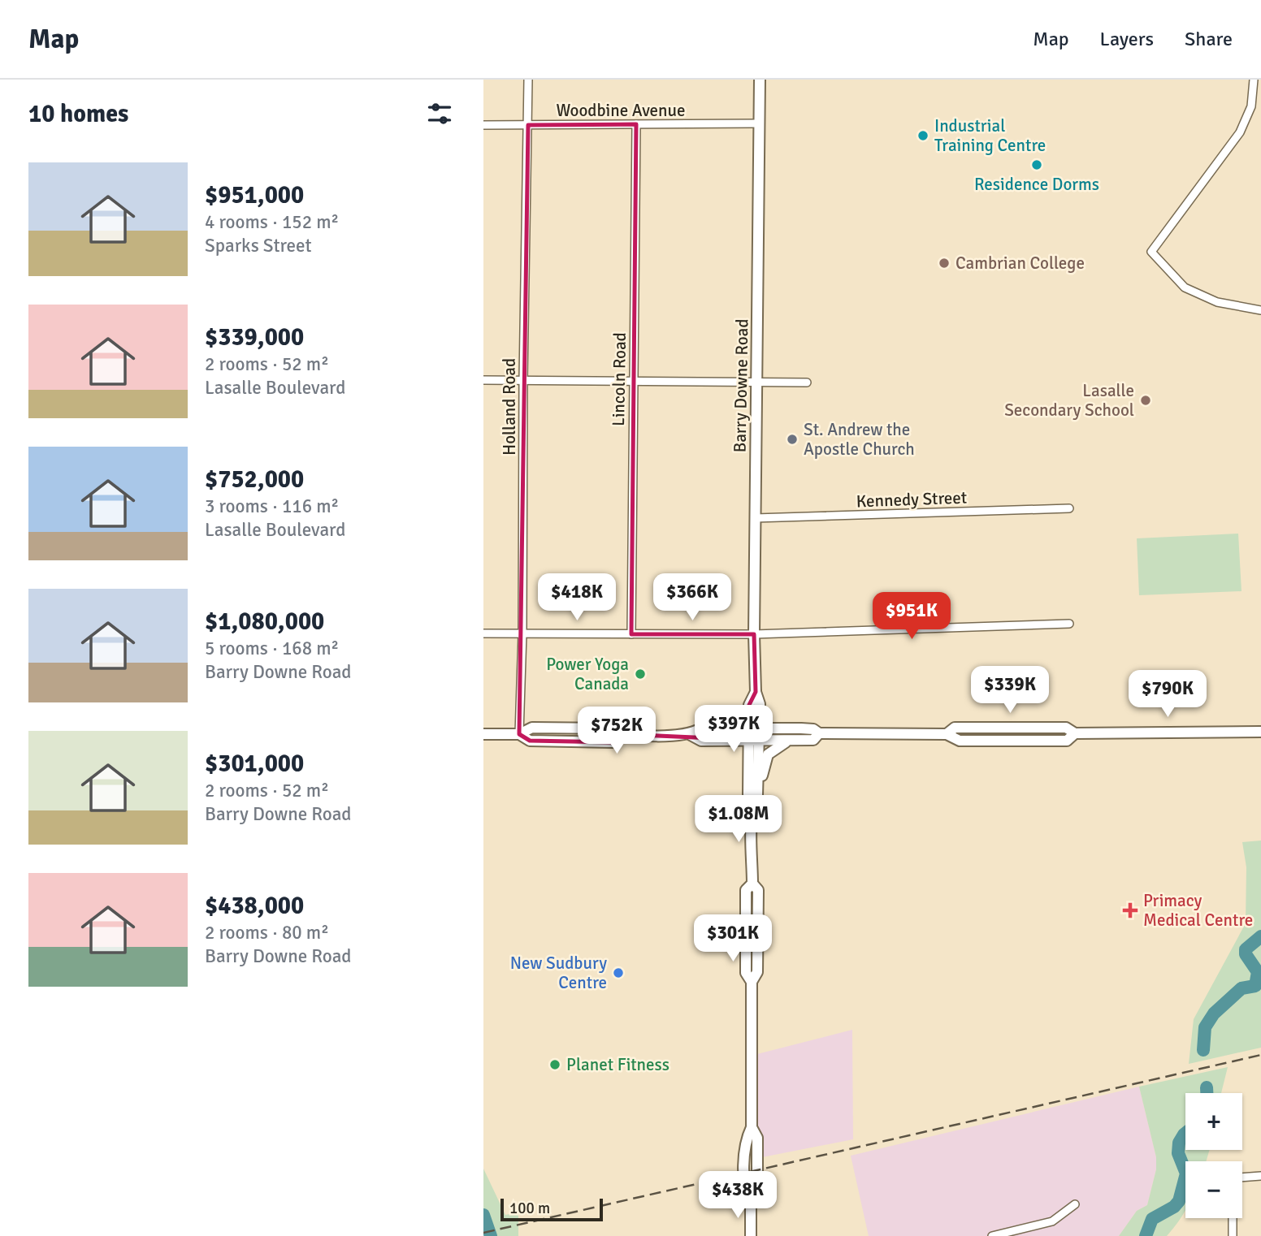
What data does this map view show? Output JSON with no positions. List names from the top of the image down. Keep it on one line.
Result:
{"streets":{"main road":["Barry Downe Road"],"street":["Woodbine Avenue","Lincoln Road","Holland Road","Kennedy Street"]},"crossings":[["Woodbine Avenue","Lincoln Road"],["Woodbine Avenue","Barry Downe Road"],["Woodbine Avenue","Holland Road"],["Barry Downe Road","Kennedy Street"]],"places":{"other":["Industrial Training Centre","Residence Dorms","Cambrian College","Lasalle Secondary School","St. Andrew the Apostle Church","Power Yoga Canada","New Sudbury Centre","Planet Fitness"],"health":["Primacy Medical Centre"]},"scale_bar":"100 m","page":{"header":"Map","nav":["Map","Layers","Share"],"heading":"10 homes","list":[{"name":"$951,000","note":"4 rooms · 152 m² · Sparks Street"},{"name":"$339,000","note":"2 rooms · 52 m² · Lasalle Boulevard"},{"name":"$752,000","note":"3 rooms · 116 m² · Lasalle Boulevard"},{"name":"$1,080,000","note":"5 rooms · 168 m² · Barry Downe Road"},{"name":"$301,000","note":"2 rooms · 52 m² · Barry Downe Road"},{"name":"$438,000","note":"2 rooms · 80 m² · Barry Downe Road"}],"price":["$418K","$366K","$951K","$339K","$790K","$397K","$752K","$1.08M","$301K","$438K"],"map_buttons":["+","−"],"scale":"100 m"}}
